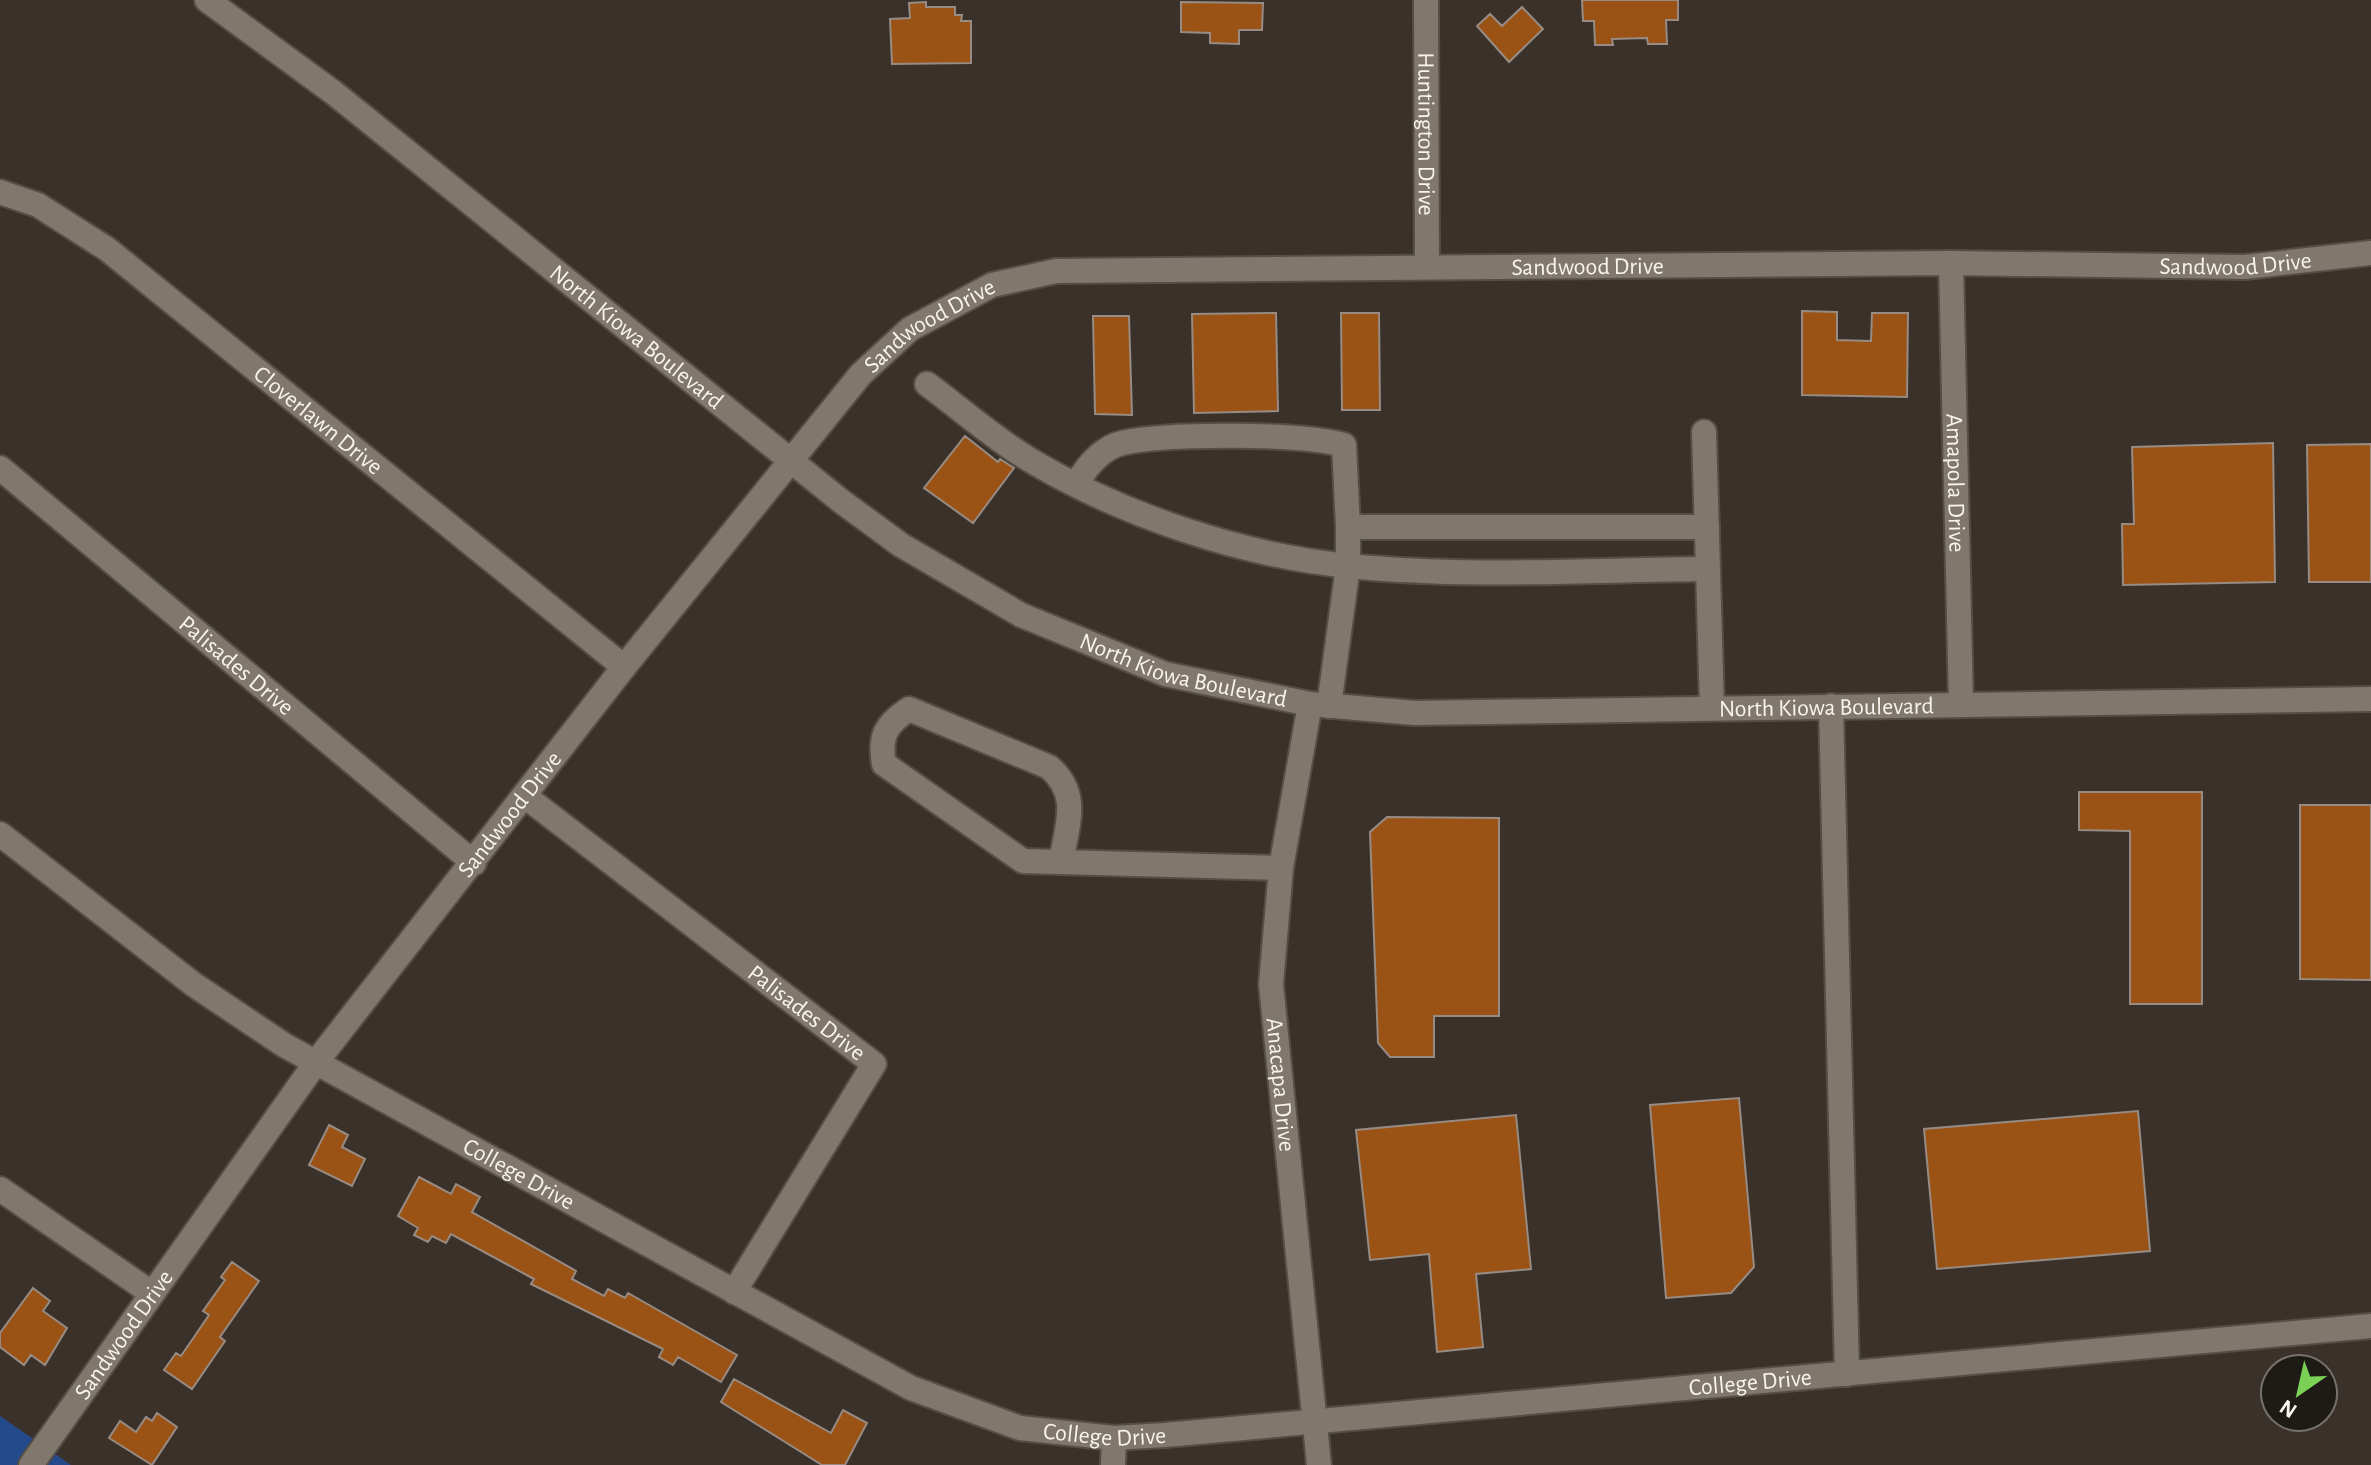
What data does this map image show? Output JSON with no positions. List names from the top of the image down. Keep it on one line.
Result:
{"streets":{"street":["Huntington Drive","Sandwood Drive","North Kiowa Boulevard","Cloverlawn Drive","Amapola Drive","Palisades Drive","Anacapa Drive","College Drive"]},"crossings":[["Huntington Drive","Sandwood Drive"],["Sandwood Drive","North Kiowa Boulevard"],["Sandwood Drive","Cloverlawn Drive"],["Sandwood Drive","Amapola Drive"],["Sandwood Drive","Palisades Drive"],["Sandwood Drive","College Drive"],["North Kiowa Boulevard","Amapola Drive"],["North Kiowa Boulevard","Anacapa Drive"],["Palisades Drive","College Drive"],["Anacapa Drive","College Drive"]],"north":"bottom left"}
